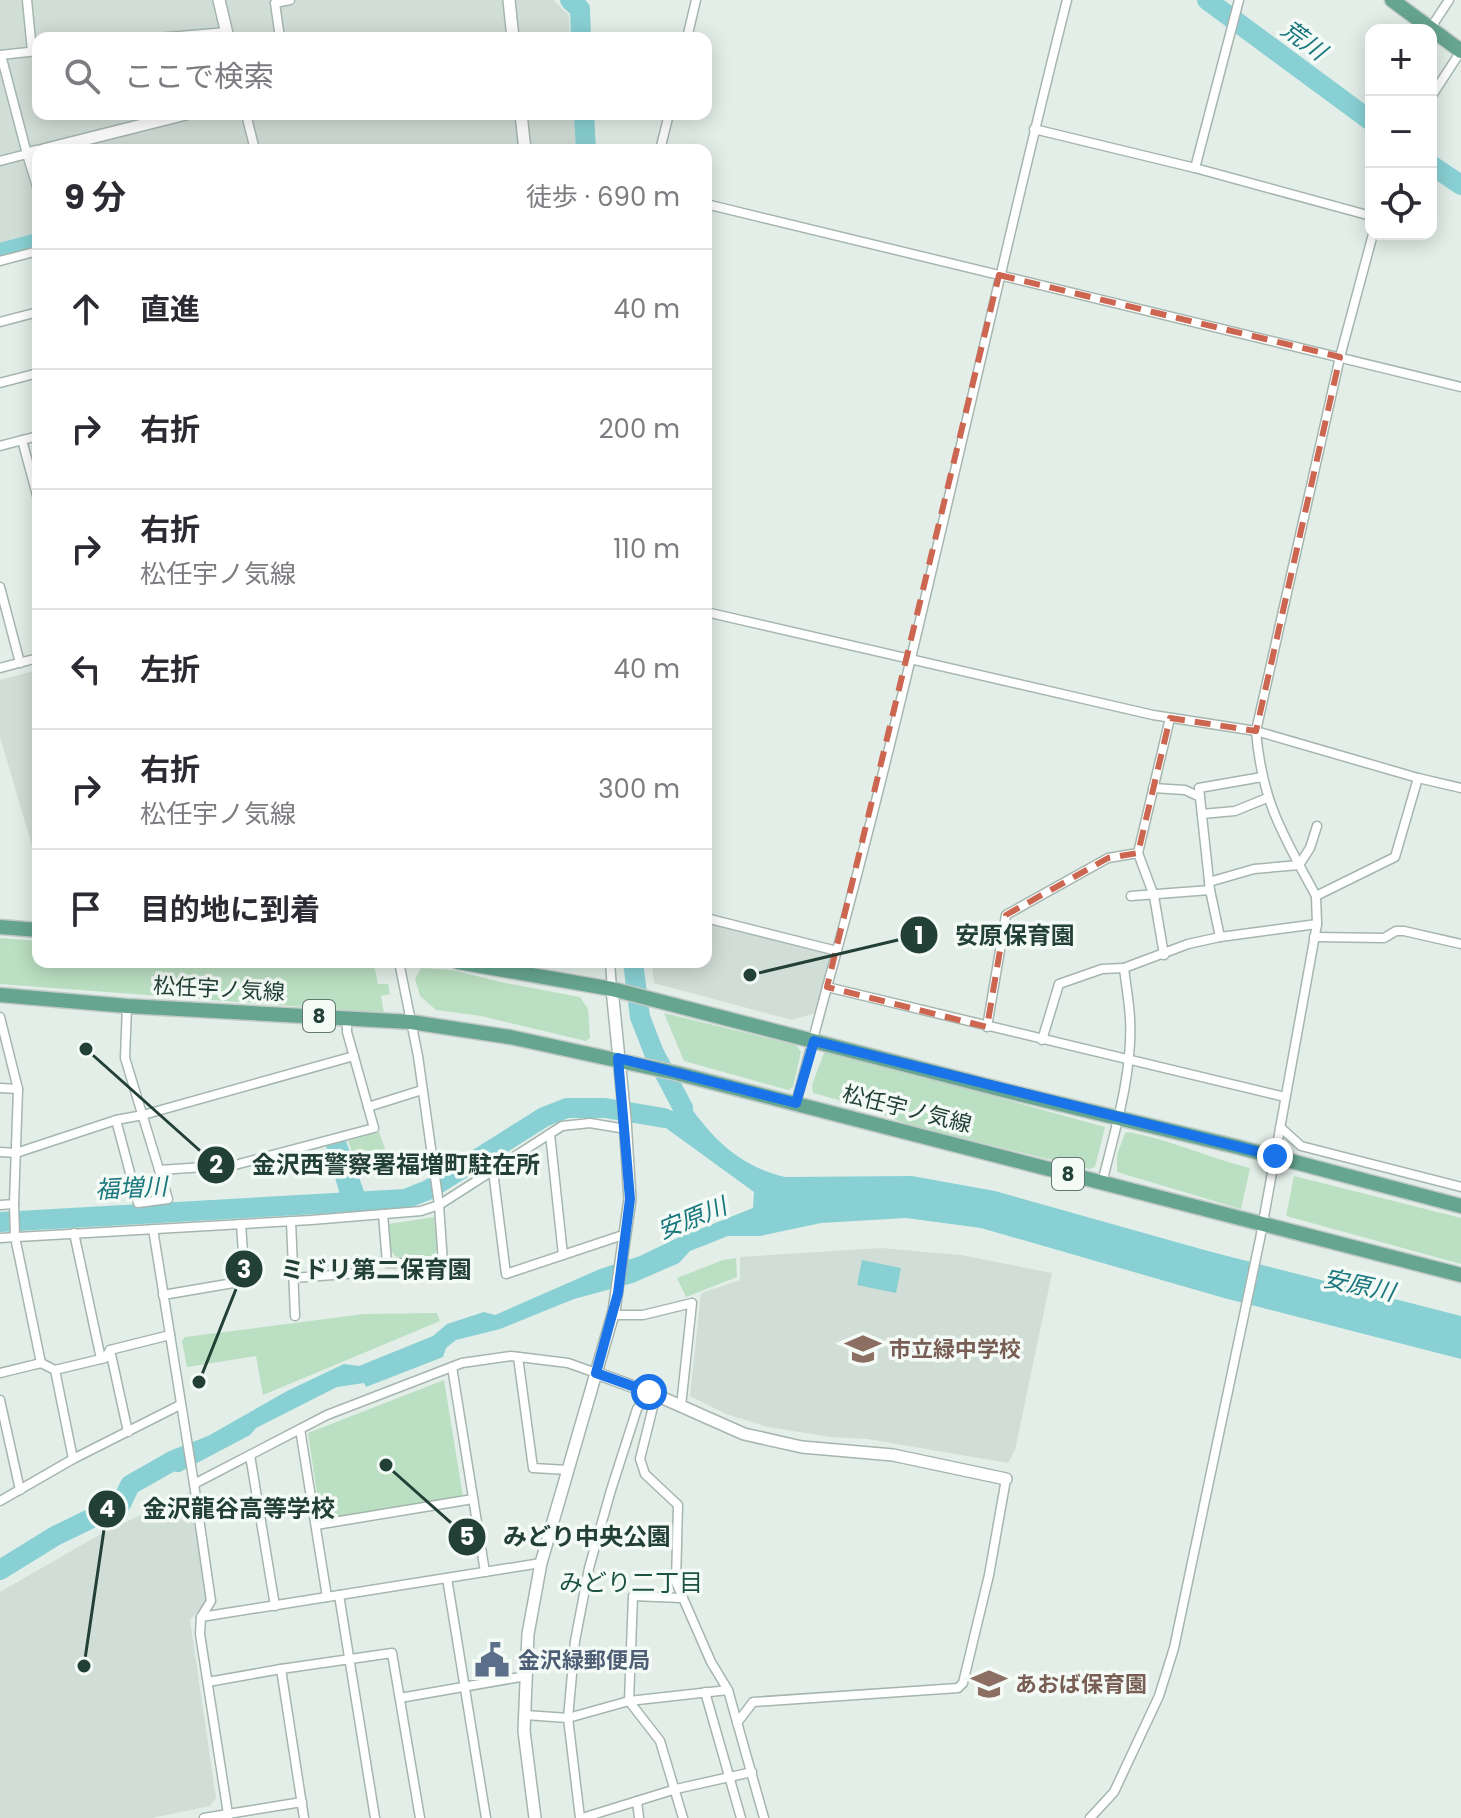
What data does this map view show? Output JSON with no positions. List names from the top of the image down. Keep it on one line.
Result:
{"streets":{"main road":["松任宇ノ気線","8"]},"districts":["みどり二丁目"],"water":["荒川","福増川","安原川"],"places":{"other":["安原保育園","金沢西警察署福増町駐在所","ミドリ第二保育園","みどり中央公園","金沢龍谷高等学校"],"school or university":["市立緑中学校","あおば保育園"],"public building":["金沢緑郵便局"]},"page":{"map_buttons":["+","−"],"search":"ここで検索","heading":["9 分","徒歩 · 690 m"],"list":[["直進","40 m"],["右折","200 m"],["右折","松任宇ノ気線","110 m"],["左折","40 m"],["右折","松任宇ノ気線","300 m"],"目的地に到着"]}}
